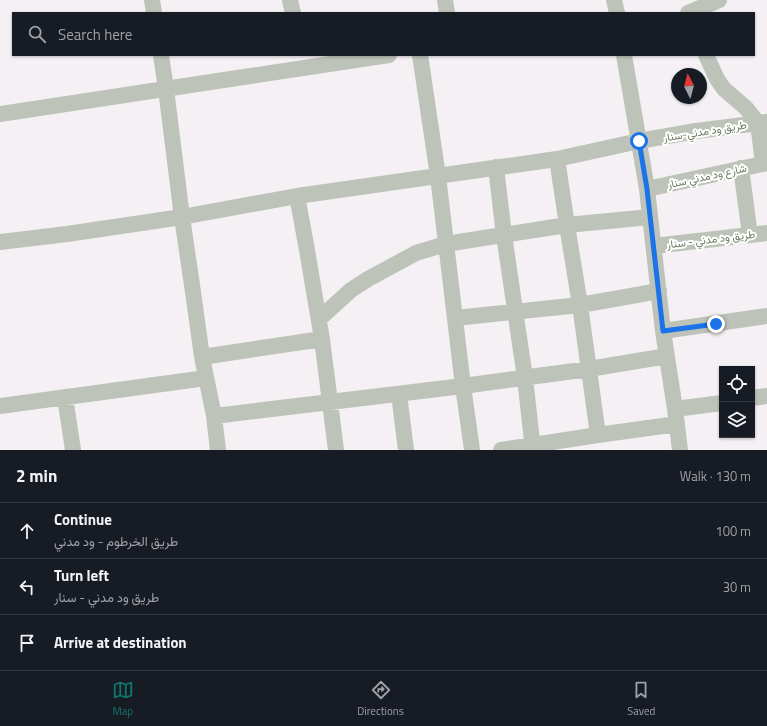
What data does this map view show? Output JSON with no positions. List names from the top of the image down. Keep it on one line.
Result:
{"streets":{"street":["طريق ود مدني-سنار","شارع ود مدني سنار","طريق ود مدني - سنار"]},"north":"top","page":{"search":"Search here","heading":["2 min","Walk · 130 m"],"list":[["Continue","طريق الخرطوم - ود مدني","100 m"],["Turn left","طريق ود مدني - سنار","30 m"],"Arrive at destination"],"nav":["Map","Directions","Saved"]}}
